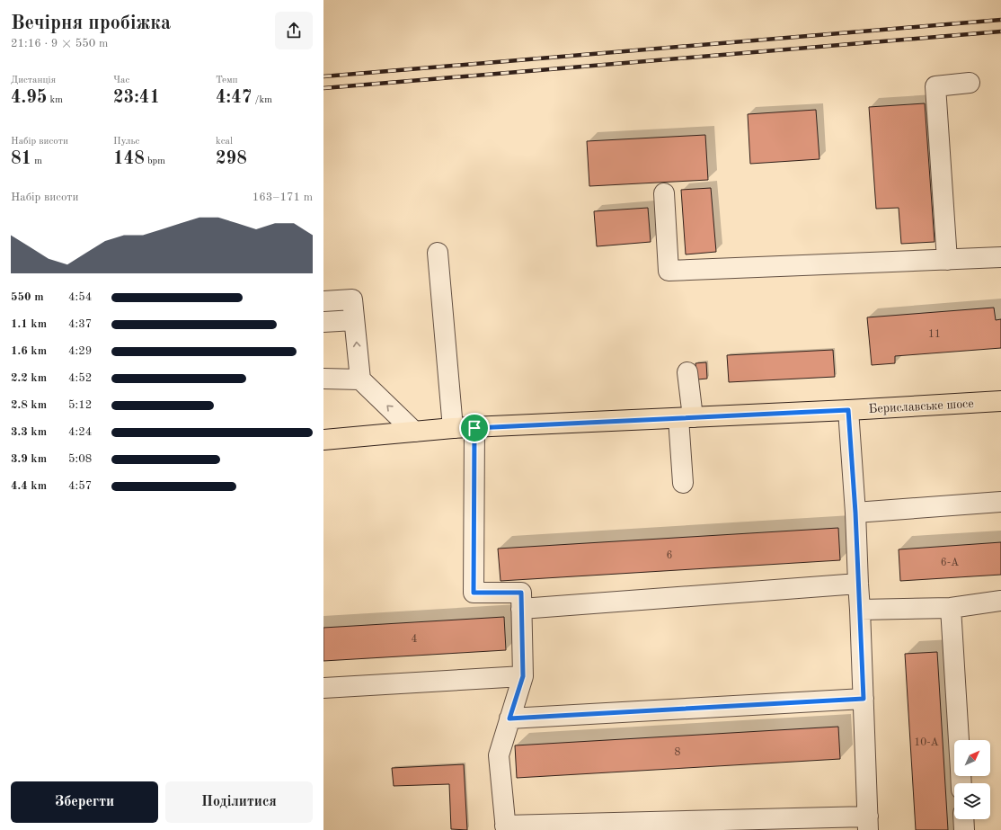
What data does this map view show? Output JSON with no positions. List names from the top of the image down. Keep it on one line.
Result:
{"streets":{"main road":["Бериславське шосе"]},"house_numbers":["11","6","6-А","4","10-А","8"],"north":"top right","page":{"heading":["Вечірня пробіжка","21:16 · 9 × 550 m"],"stats":[["Дистанція","4.95 km"],["Час","23:41"],["Темп","4:47 /km"],["Набір висоти","81 m"],["Пульс","148 bpm"],["kcal","298"]],"chart":["Набір висоти","163–171 m"],"list":[{"name":"550 m","note":"4:54"},{"name":"1.1 km","note":"4:37"},{"name":"1.6 km","note":"4:29"},{"name":"2.2 km","note":"4:52"},{"name":"2.8 km","note":"5:12"},{"name":"3.3 km","note":"4:24"},{"name":"3.9 km","note":"5:08"},{"name":"4.4 km","note":"4:57"}],"buttons":["Зберегти","Поділитися"]}}
